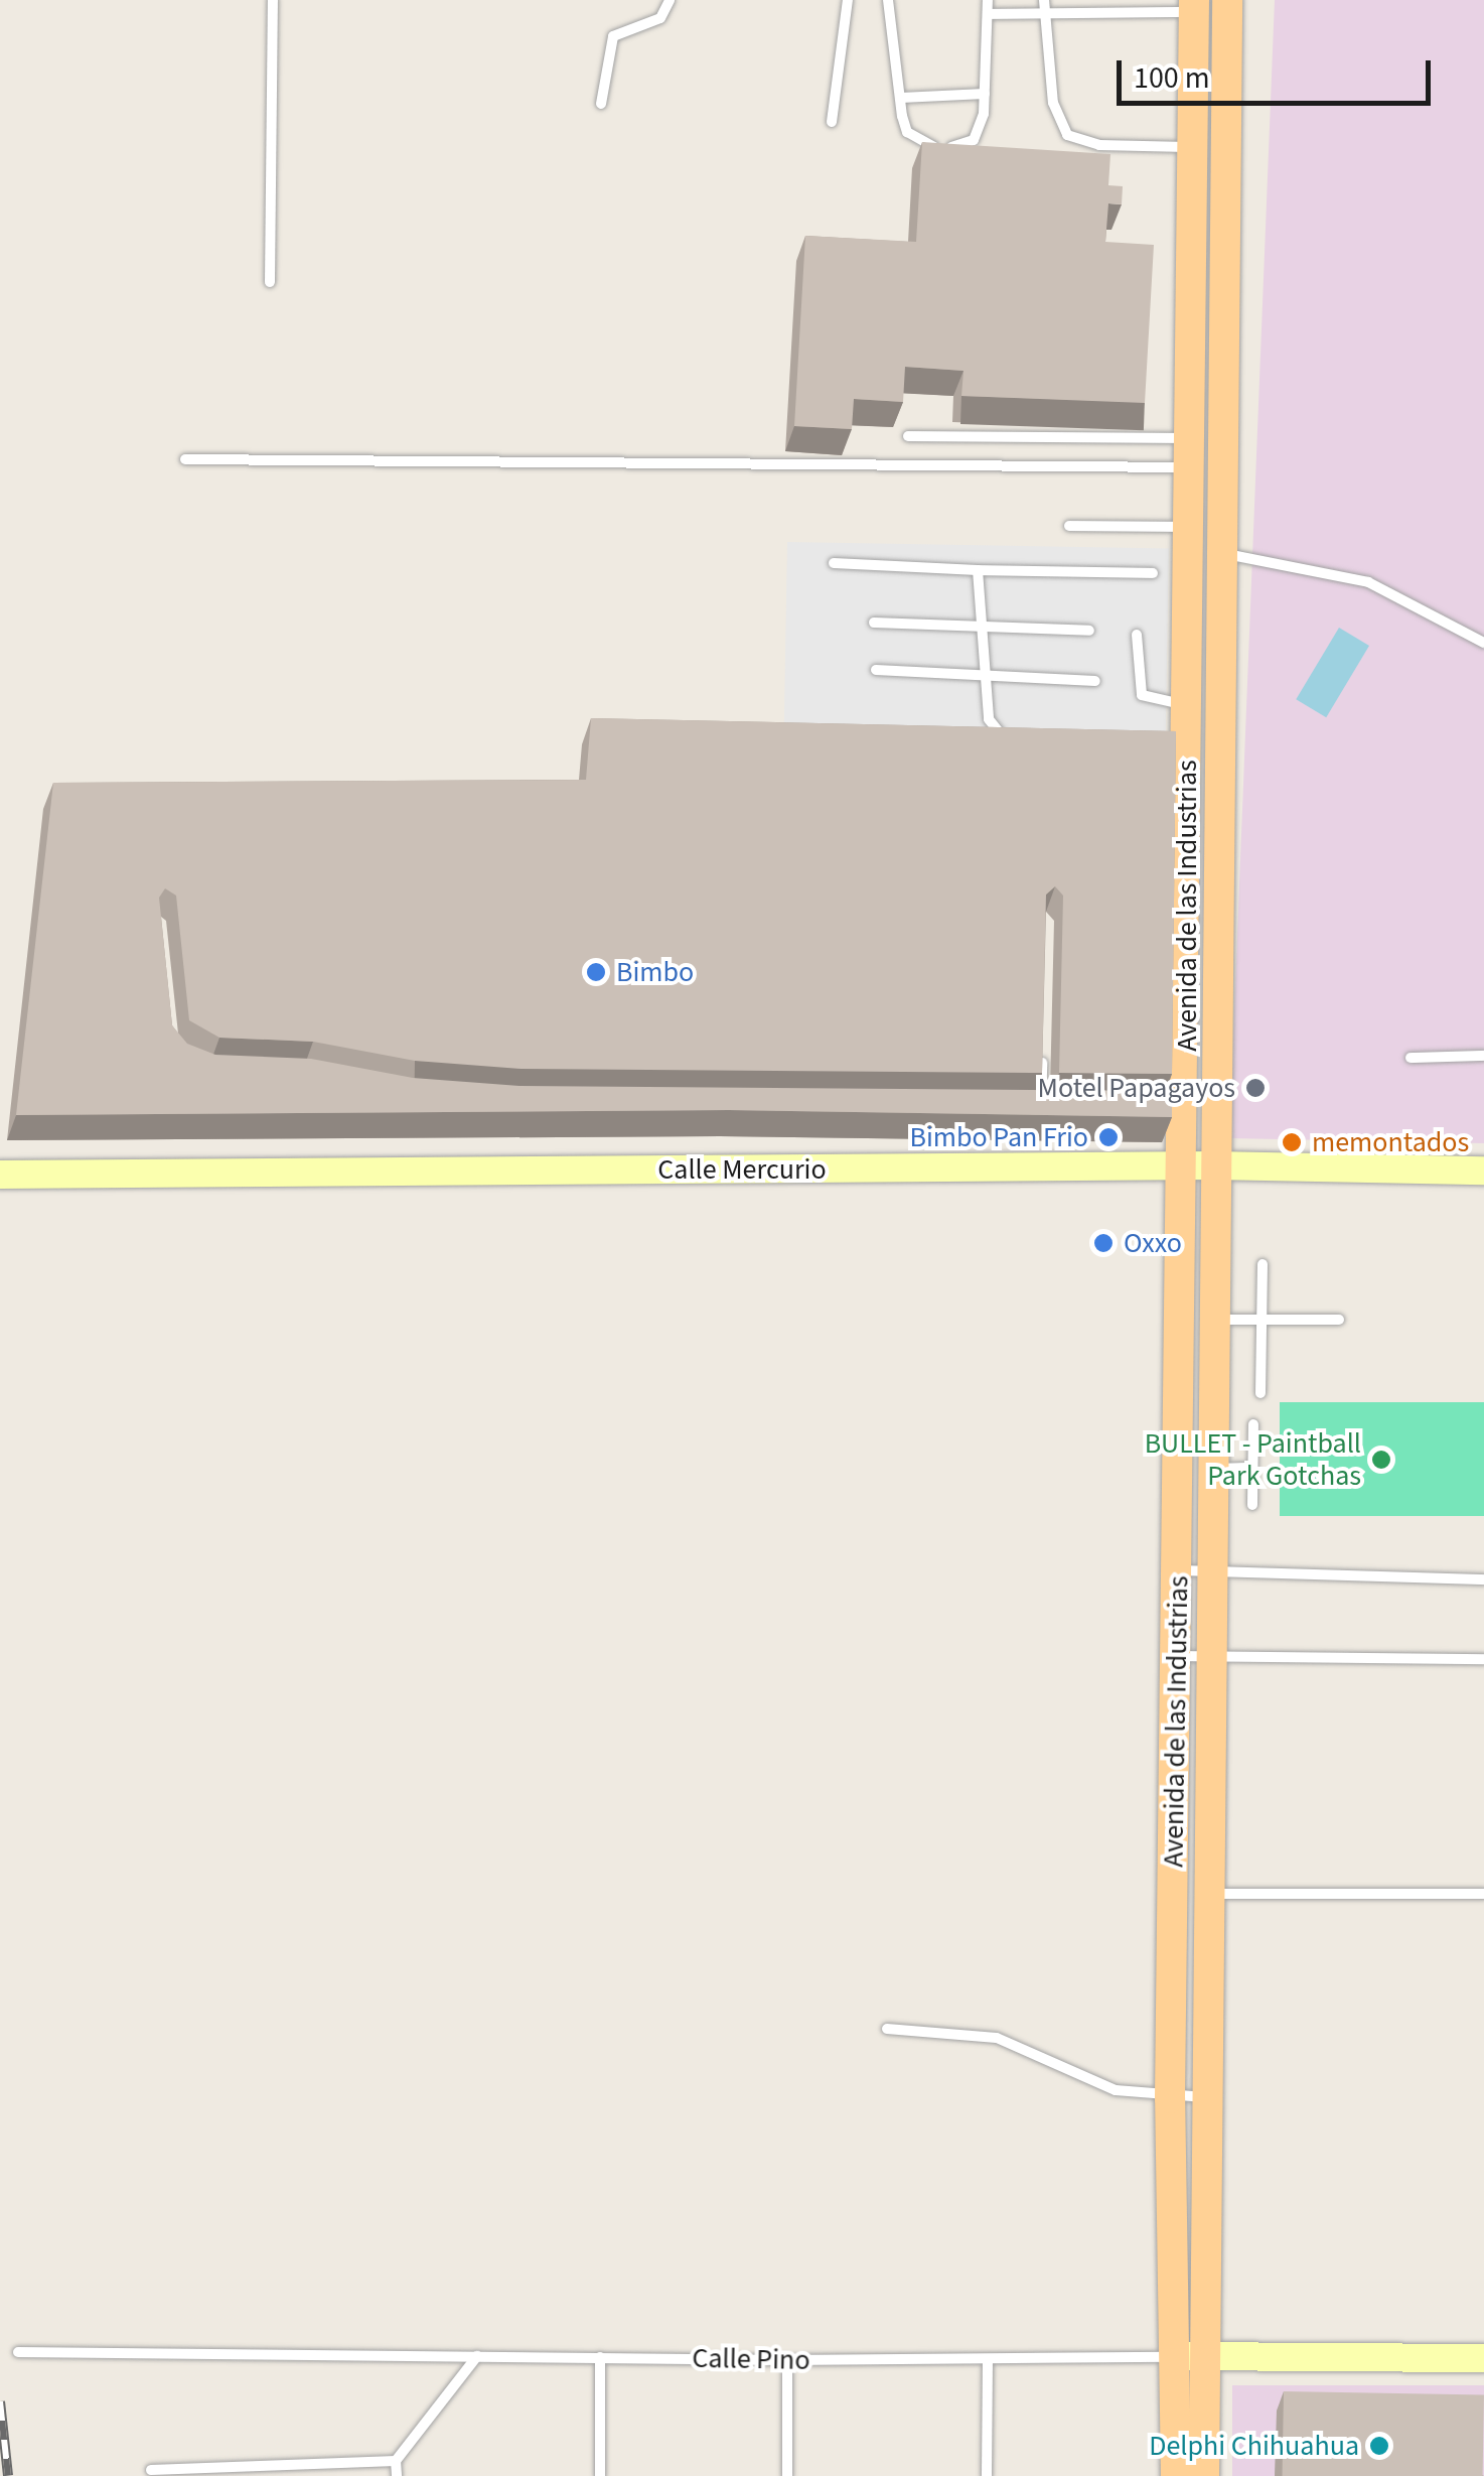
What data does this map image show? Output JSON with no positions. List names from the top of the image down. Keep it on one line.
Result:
{"streets":{"main road":["Avenida de las Industrias","Calle Mercurio","Calle Pino"]},"crossings":[["Avenida de las Industrias","Calle Mercurio"],["Avenida de las Industrias","Calle Pino"]],"places":["Bimbo","Motel Papagayos","Bimbo Pan Frio","memontados","Oxxo","BULLET - Paintball Park Gotchas","Delphi Chihuahua"],"scale_bar":"100 m"}
